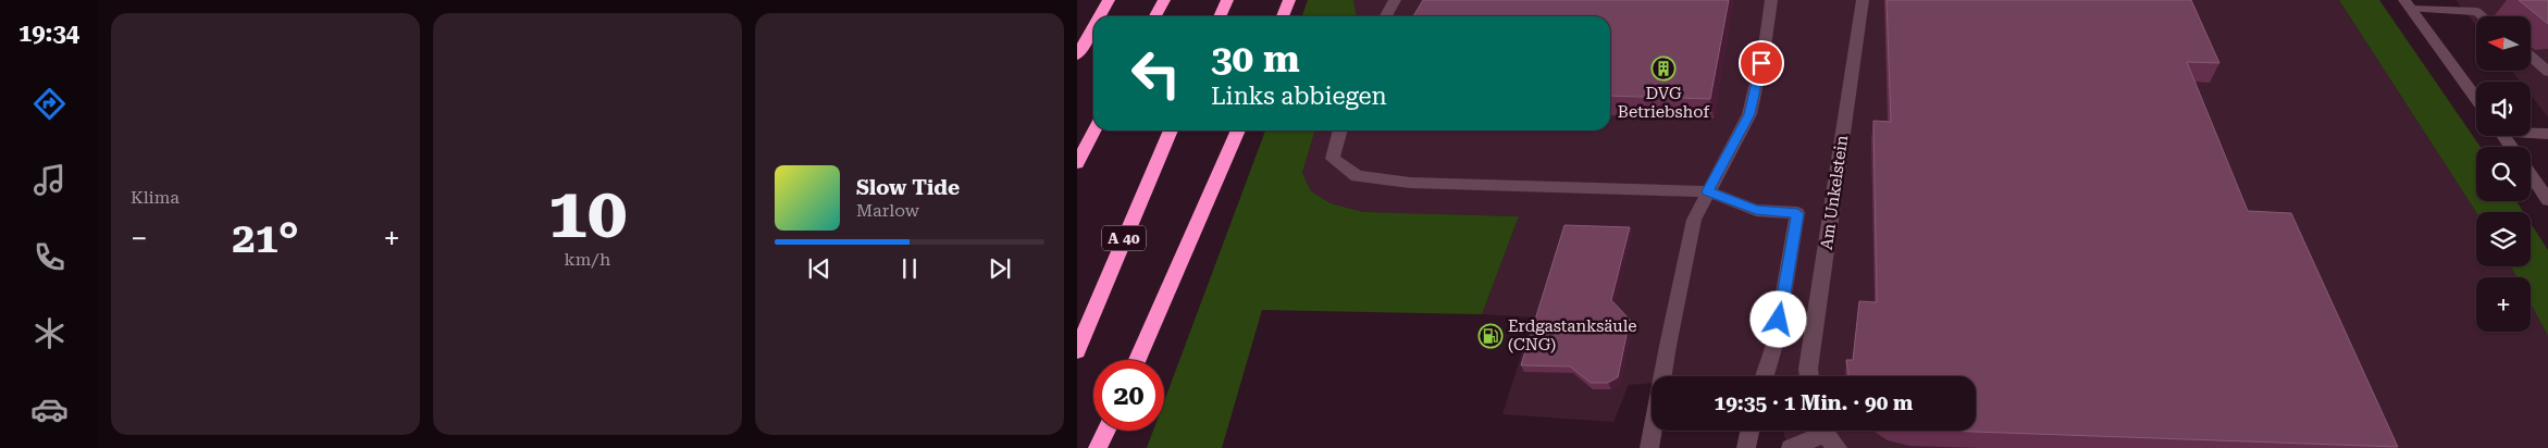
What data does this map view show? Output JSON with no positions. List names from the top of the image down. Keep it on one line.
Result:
{"streets":{"highway":["A 40"],"street":["Am Unkelstein"]},"places":{"building":["DVG Betriebshof"],"fuel station":["Erdgastanksäule (CNG)"]},"north":"left","page":{"tabs":"19:34","tile":["Klima",["10","km/h"]],"map_buttons":"+","turn":["30 m","Links abbiegen"],"song":["Slow Tide","Marlow"],"heat":["−","21°","+"],"limit":"20","trip":"19:35 · 1 Min. · 90 m"}}
